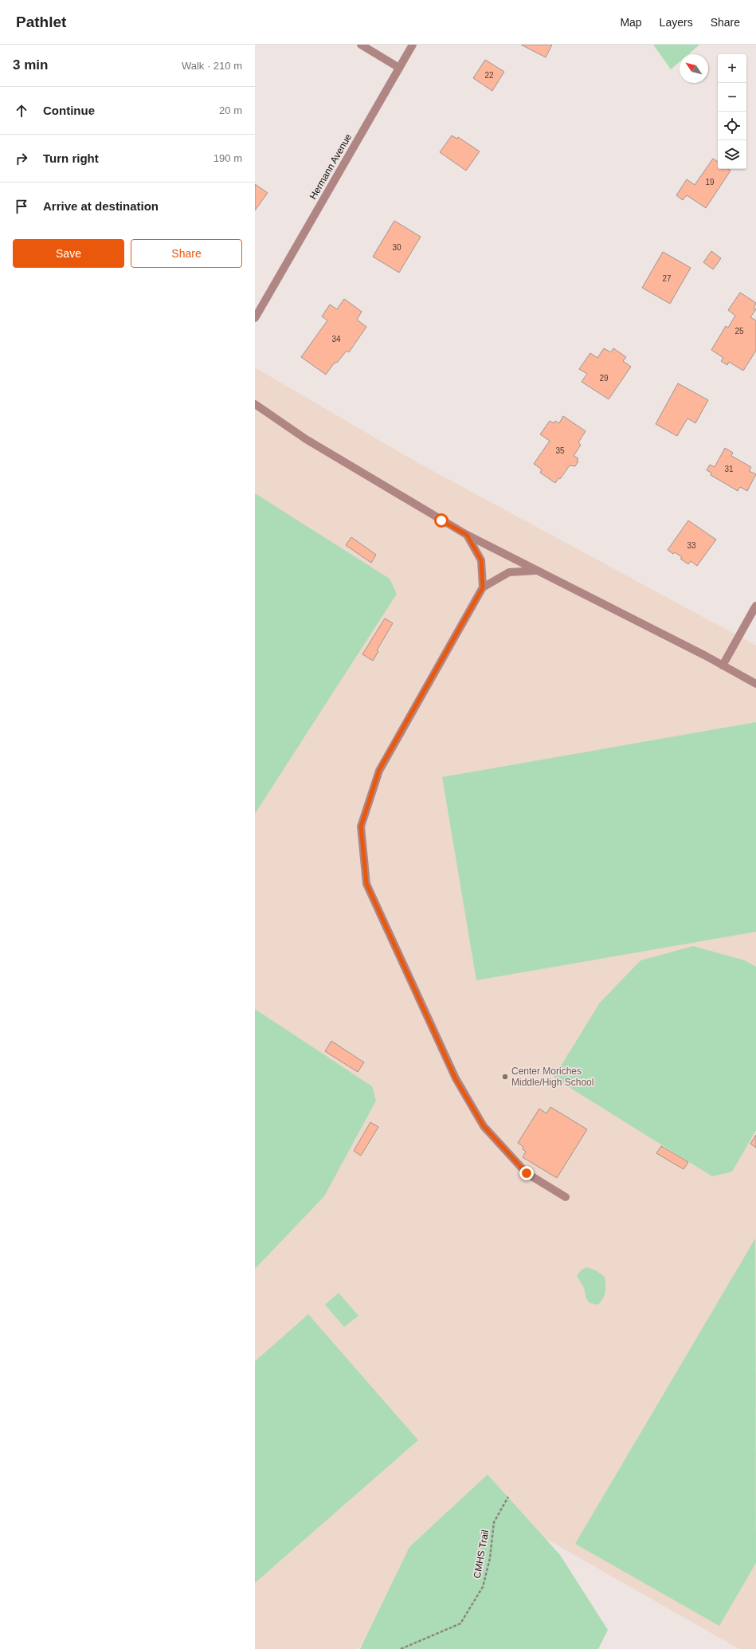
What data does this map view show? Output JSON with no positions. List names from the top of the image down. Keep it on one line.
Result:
{"streets":{"street":["Hermann Avenue"],"path":["CMHS Trail"]},"places":["Center Moriches Middle/High School"],"house_numbers":["22","19","30","27","25","34","29","35","31","33"],"north":"top left","page":{"header":"Pathlet","nav":["Map","Layers","Share"],"heading":["3 min","Walk · 210 m"],"map_buttons":["+","−"],"list":[["Continue","20 m"],["Turn right","190 m"],"Arrive at destination"],"buttons":["Save","Share"]}}
